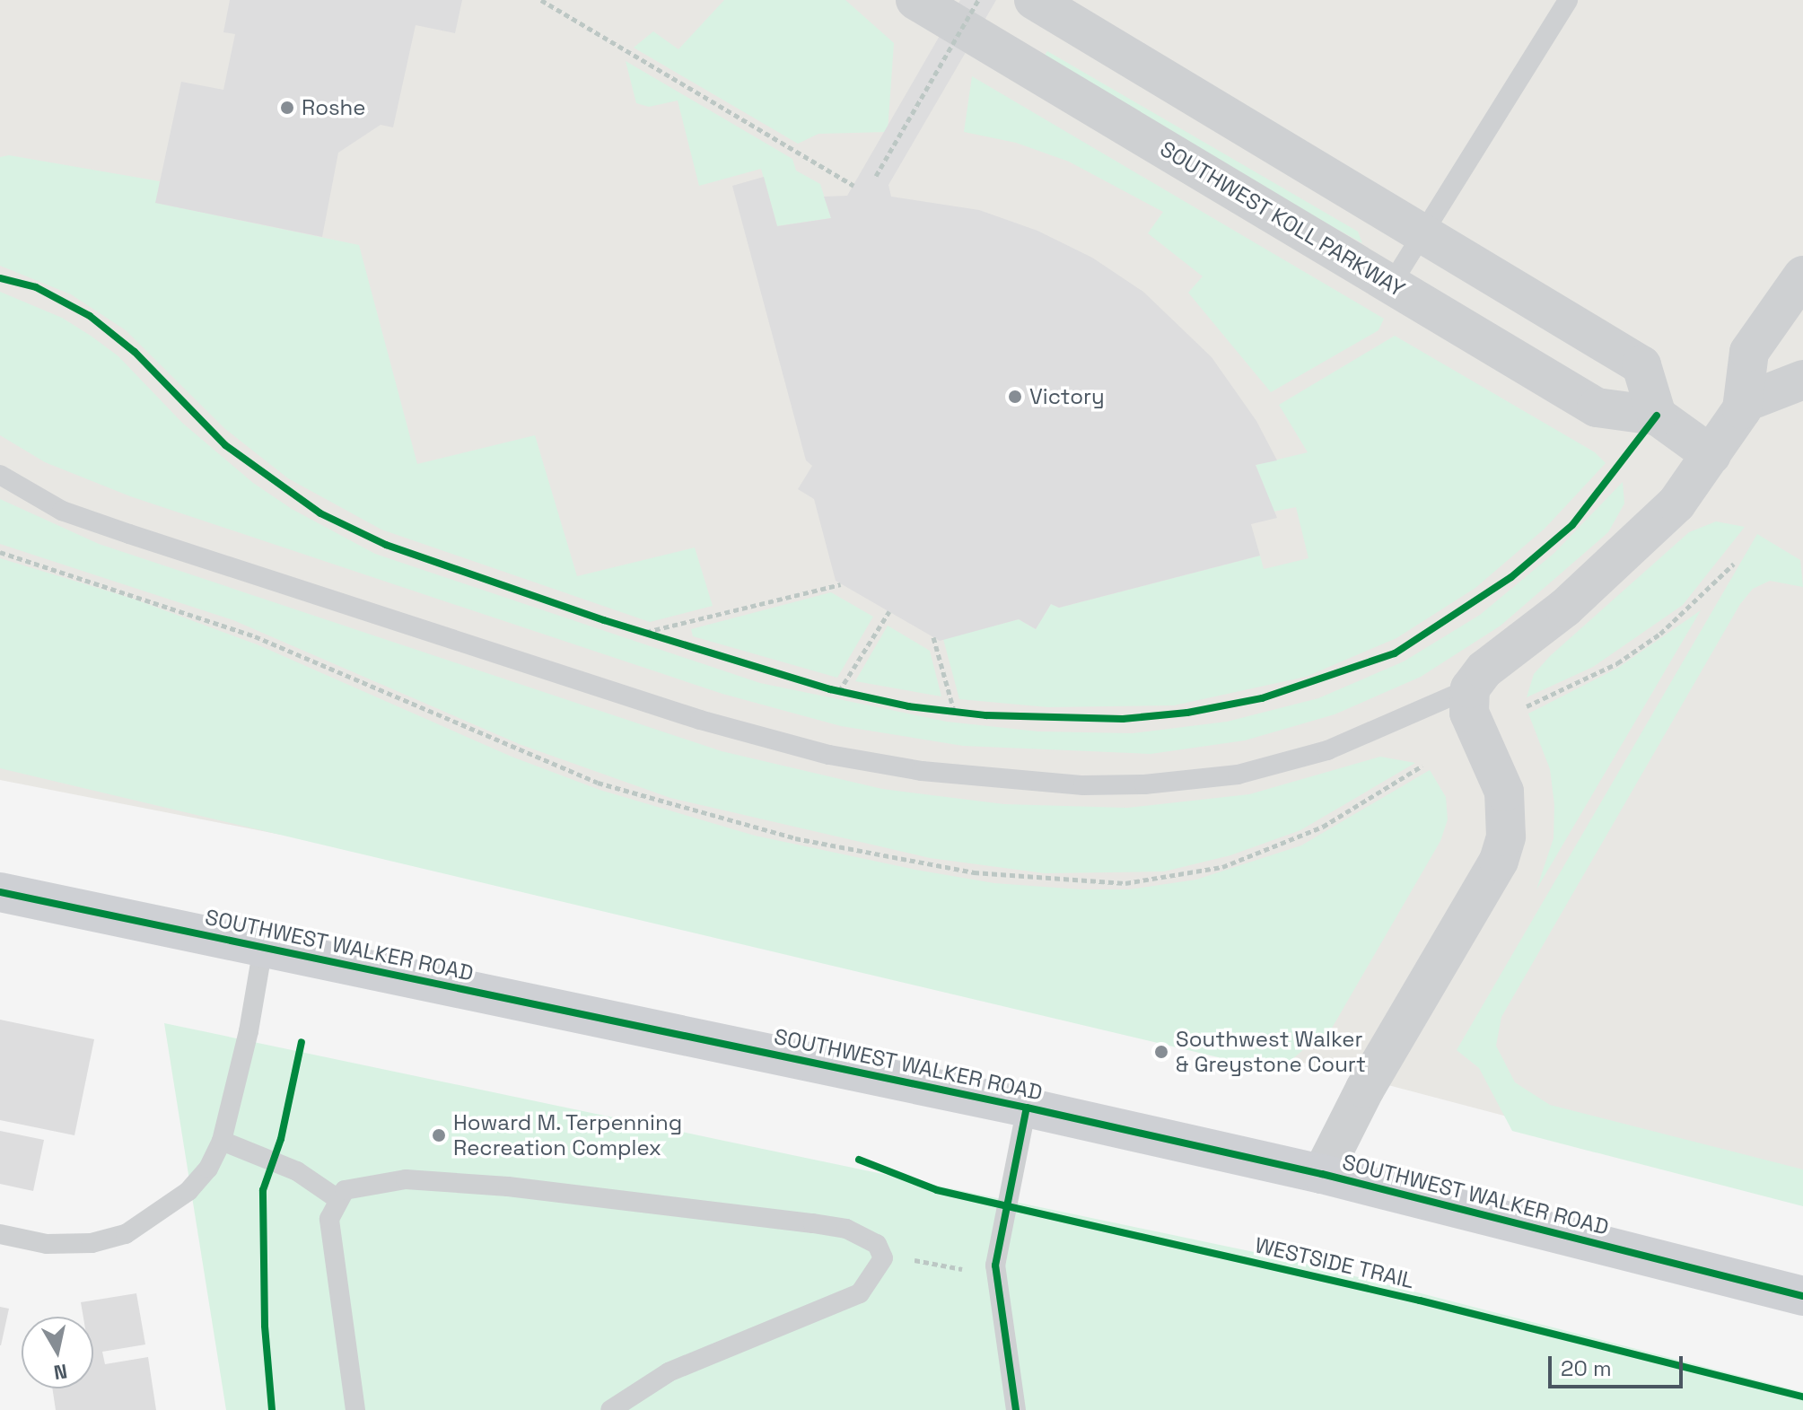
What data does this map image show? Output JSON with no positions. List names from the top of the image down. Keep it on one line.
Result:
{"streets":{"main road":["SOUTHWEST WALKER ROAD"],"street":["SOUTHWEST KOLL PARKWAY"],"cycle path":["WESTSIDE TRAIL"]},"places":["Roshe","Victory","Southwest Walker & Greystone Court","Howard M. Terpenning Recreation Complex"],"scale_bar":"20 m","north":"bottom"}
